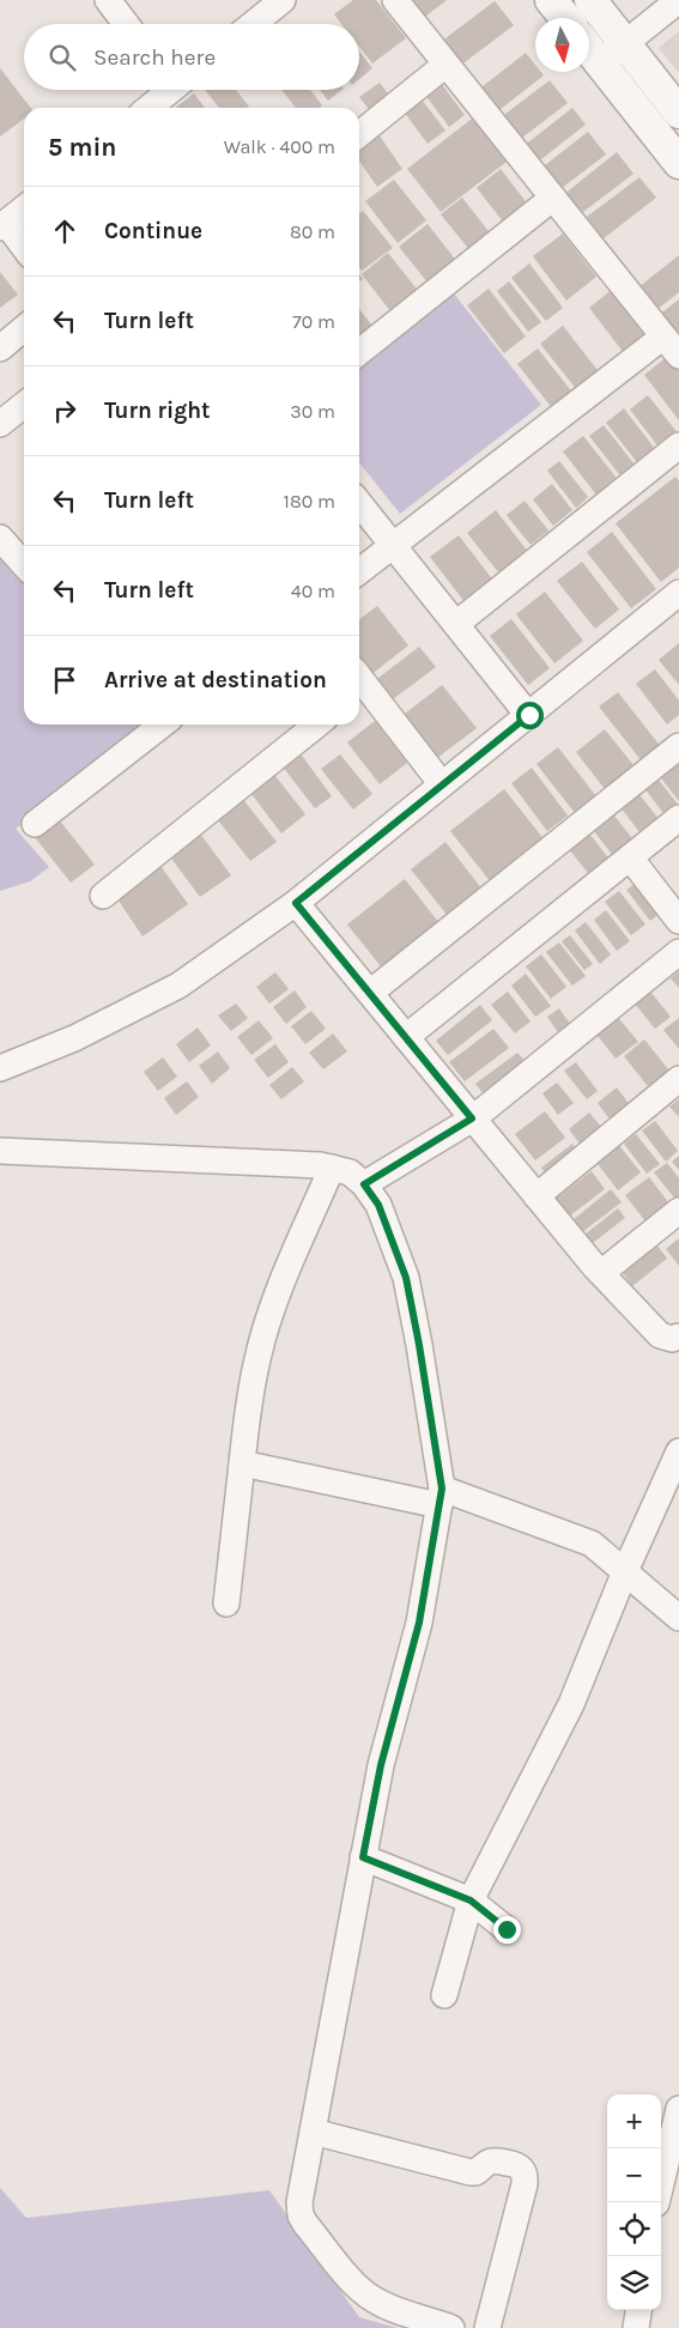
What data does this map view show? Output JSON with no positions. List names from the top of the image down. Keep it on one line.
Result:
{"north":"bottom","page":{"search":"Search here","heading":["5 min","Walk · 400 m"],"list":[["Continue","80 m"],["Turn left","70 m"],["Turn right","30 m"],["Turn left","180 m"],["Turn left","40 m"],"Arrive at destination"],"map_buttons":["+","−"]}}
